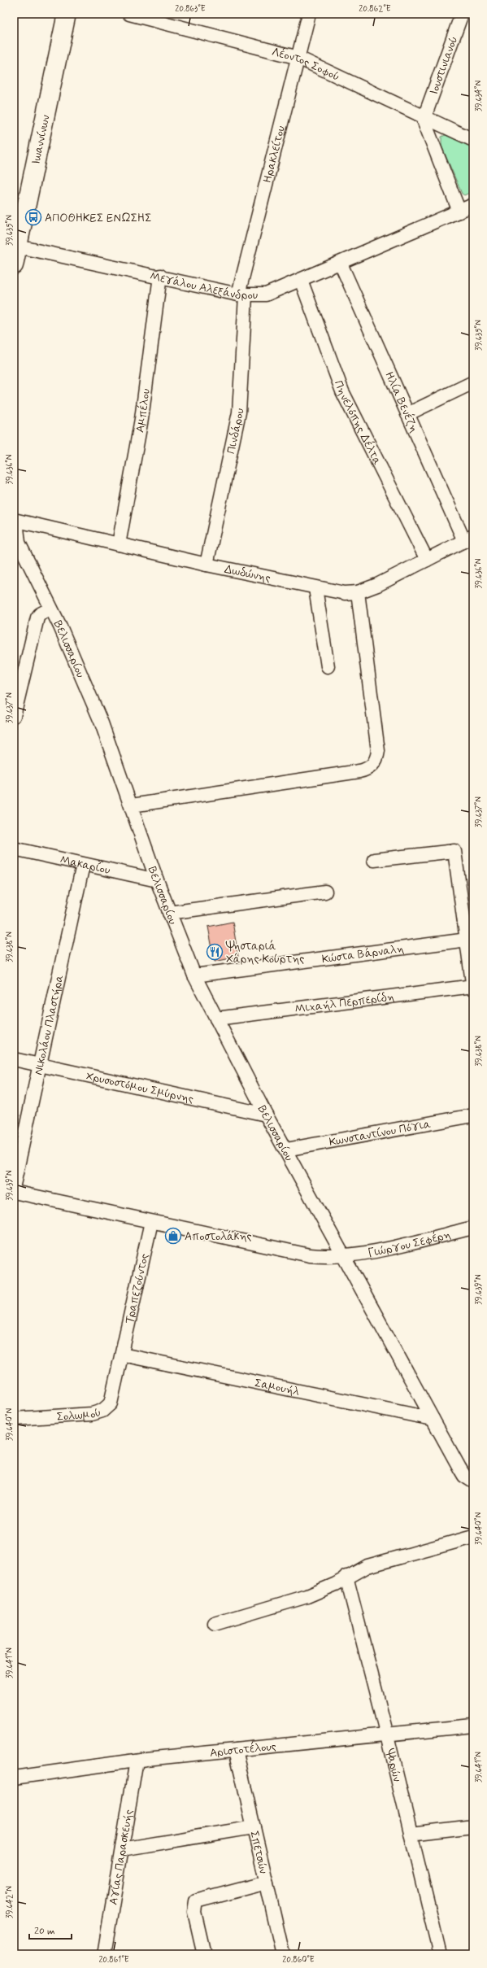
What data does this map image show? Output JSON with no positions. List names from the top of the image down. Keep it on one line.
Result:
{"streets":{"main road":["Ιωαννίνων"],"street":["Λέοντος Σοφού","Ιουστινιανού","Ηρακλείτου","Μεγάλου Αλεξάνδρου","Ηλία Βενέζη","Αμπέλου","Πηνελόπης Δέλτα","Πινδάρου","Δωδώνης","Βελισσαρίου","Μακαρίου","Κώστα Βάρναλη","Μιχαήλ Περπερίδη","Νικολάου Πλαστήρα","Χρυσοστόμου Σμύρνης","Κωνσταντίνου Πόγια","Γιώργου Σεφέρη","Τραπεζούντος","Σαμουήλ","Σολωμού","Αριστοτέλους","Ψαρών","Σπετσών","Αγίας Παρασκευής"]},"crossings":[["Λέοντος Σοφού","Ιουστινιανού"],["Λέοντος Σοφού","Ηρακλείτου"],["Ιωαννίνων","Μεγάλου Αλεξάνδρου"],["Ηρακλείτου","Μεγάλου Αλεξάνδρου"],["Ηρακλείτου","Πινδάρου"],["Μεγάλου Αλεξάνδρου","Ηλία Βενέζη"],["Μεγάλου Αλεξάνδρου","Αμπέλου"],["Μεγάλου Αλεξάνδρου","Πηνελόπης Δέλτα"],["Μεγάλου Αλεξάνδρου","Πινδάρου"],["Ηλία Βενέζη","Δωδώνης"],["Αμπέλου","Δωδώνης"],["Πηνελόπης Δέλτα","Δωδώνης"],["Πινδάρου","Δωδώνης"],["Δωδώνης","Βελισσαρίου"],["Βελισσαρίου","Μακαρίου"],["Βελισσαρίου","Κώστα Βάρναλη"],["Βελισσαρίου","Μιχαήλ Περπερίδη"],["Βελισσαρίου","Χρυσοστόμου Σμύρνης"],["Βελισσαρίου","Κωνσταντίνου Πόγια"],["Βελισσαρίου","Γιώργου Σεφέρη"],["Βελισσαρίου","Σαμουήλ"],["Μακαρίου","Νικολάου Πλαστήρα"],["Νικολάου Πλαστήρα","Χρυσοστόμου Σμύρνης"],["Γιώργου Σεφέρη","Τραπεζούντος"],["Τραπεζούντος","Σαμουήλ"],["Τραπεζούντος","Σολωμού"],["Σαμουήλ","Σολωμού"],["Αριστοτέλους","Ψαρών"],["Αριστοτέλους","Σπετσών"],["Αριστοτέλους","Αγίας Παρασκευής"]],"places":{"bus stop":["ΑΠΟΘΗΚΕΣ ΕΝΩΣΗΣ"],"restaurant":["Ψησταριά Χάρης Κούρτης"],"shop":["Αποστολάκης"]},"scale_bar":"20 m","coordinates":["20.863°E","20.862°E","39.634°N","39.635°N","39.636°N","39.637°N","39.638°N","39.639°N","39.640°N","39.641°N","39.642°N","20.861°E","20.860°E"]}
